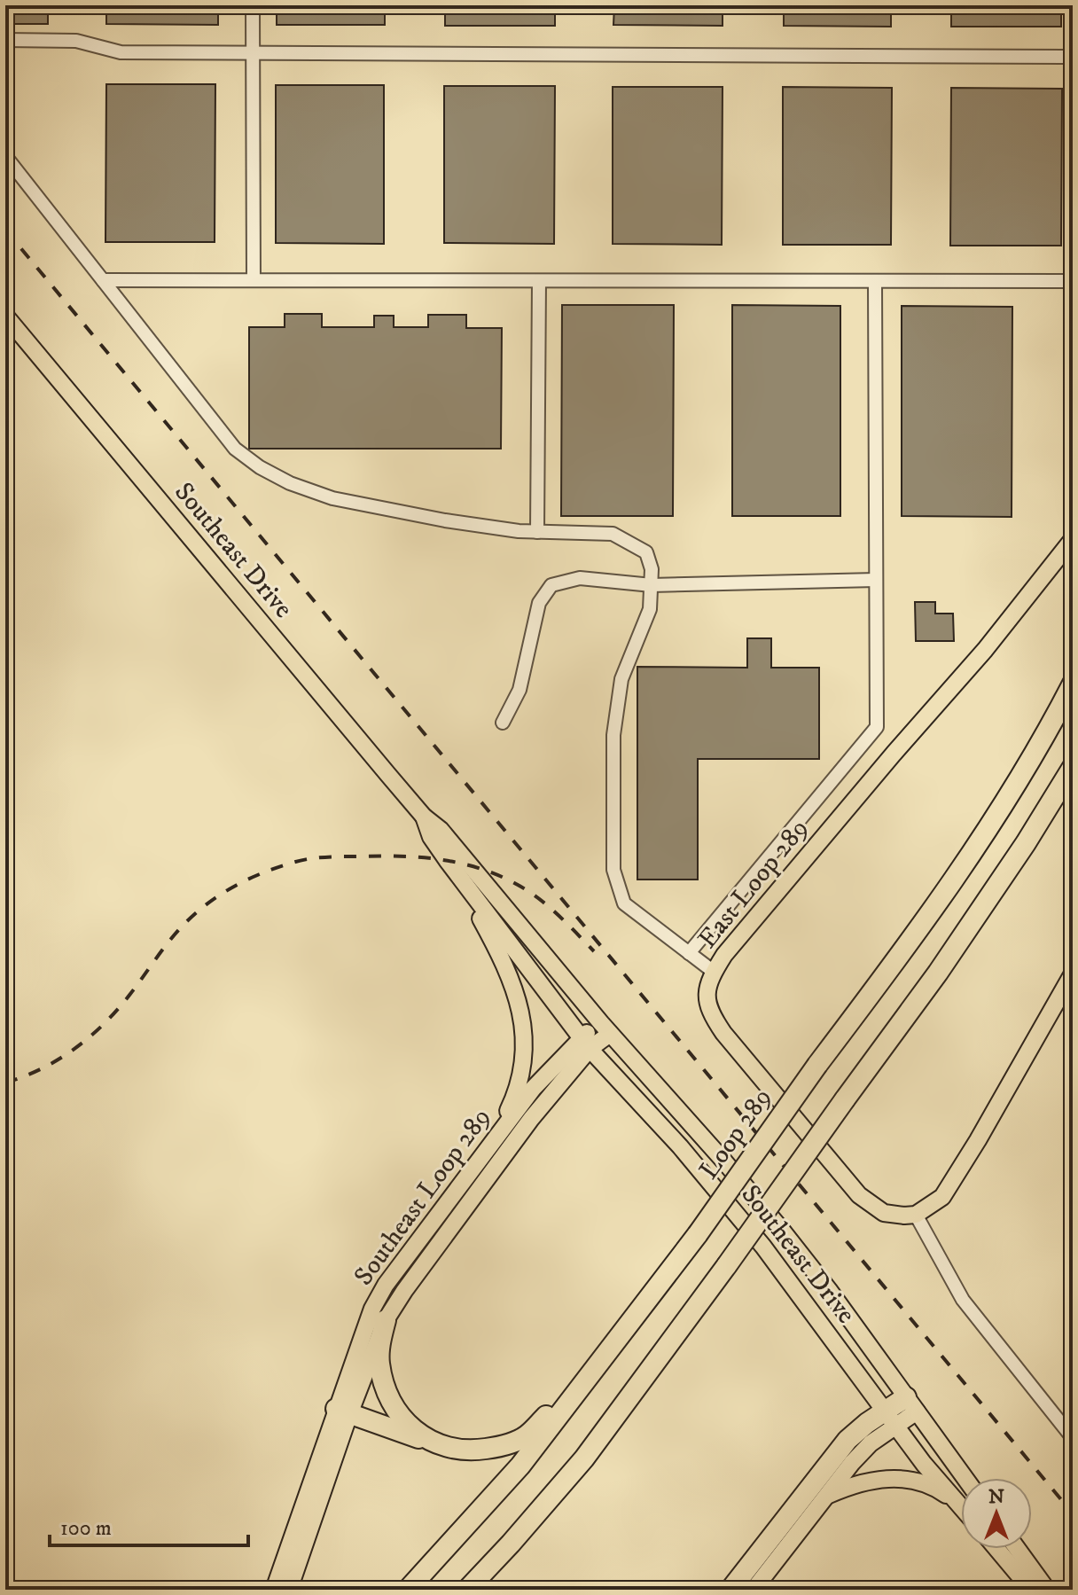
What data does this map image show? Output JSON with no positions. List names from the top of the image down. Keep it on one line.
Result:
{"streets":{"highway":["Loop 289"],"main road":["Southeast Drive","East Loop 289","Southeast Loop 289"]},"crossings":[["Southeast Drive","Southeast Loop 289"]],"scale_bar":"100 m","north":"top"}
